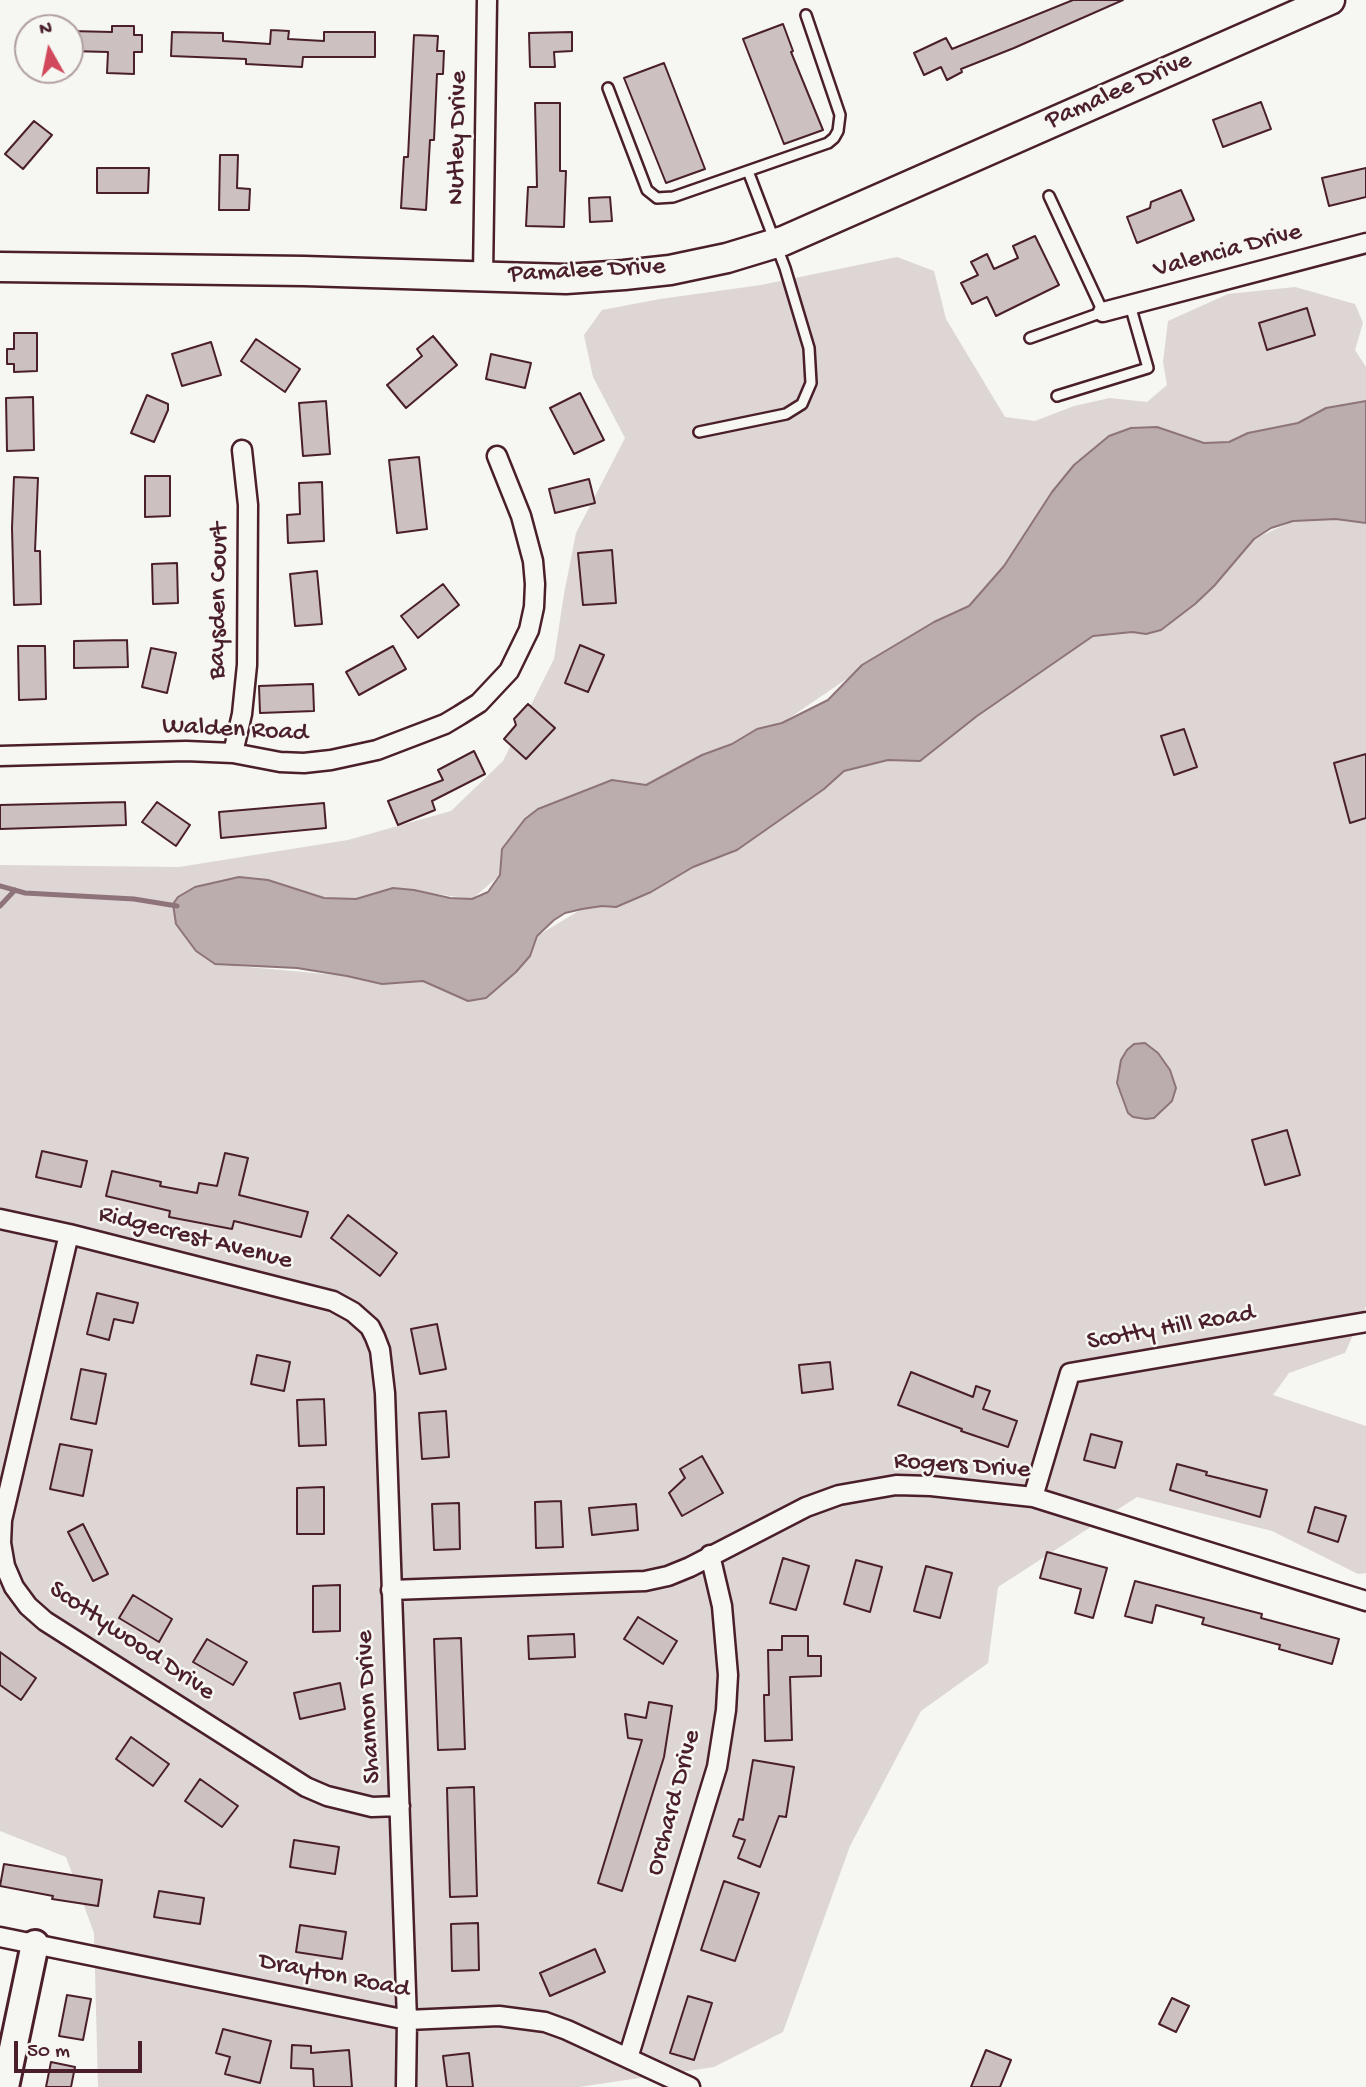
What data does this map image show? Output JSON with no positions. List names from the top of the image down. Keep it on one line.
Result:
{"streets":{"main road":["Pamalee Drive"],"street":["Nutley Drive","Valencia Drive","Baysden Court","Walden Road","Ridgecrest Avenue","Scotty Hill Road","Rogers Drive","Scottywood Drive","Shannon Drive","Orchard Drive","Drayton Road"]},"crossings":[["Pamalee Drive","Nutley Drive"],["Baysden Court","Walden Road"],["Ridgecrest Avenue","Scottywood Drive"],["Ridgecrest Avenue","Shannon Drive"],["Scotty Hill Road","Rogers Drive"],["Rogers Drive","Shannon Drive"],["Rogers Drive","Orchard Drive"],["Scottywood Drive","Shannon Drive"],["Shannon Drive","Drayton Road"],["Orchard Drive","Drayton Road"]],"scale_bar":"50 m","north":"top"}
